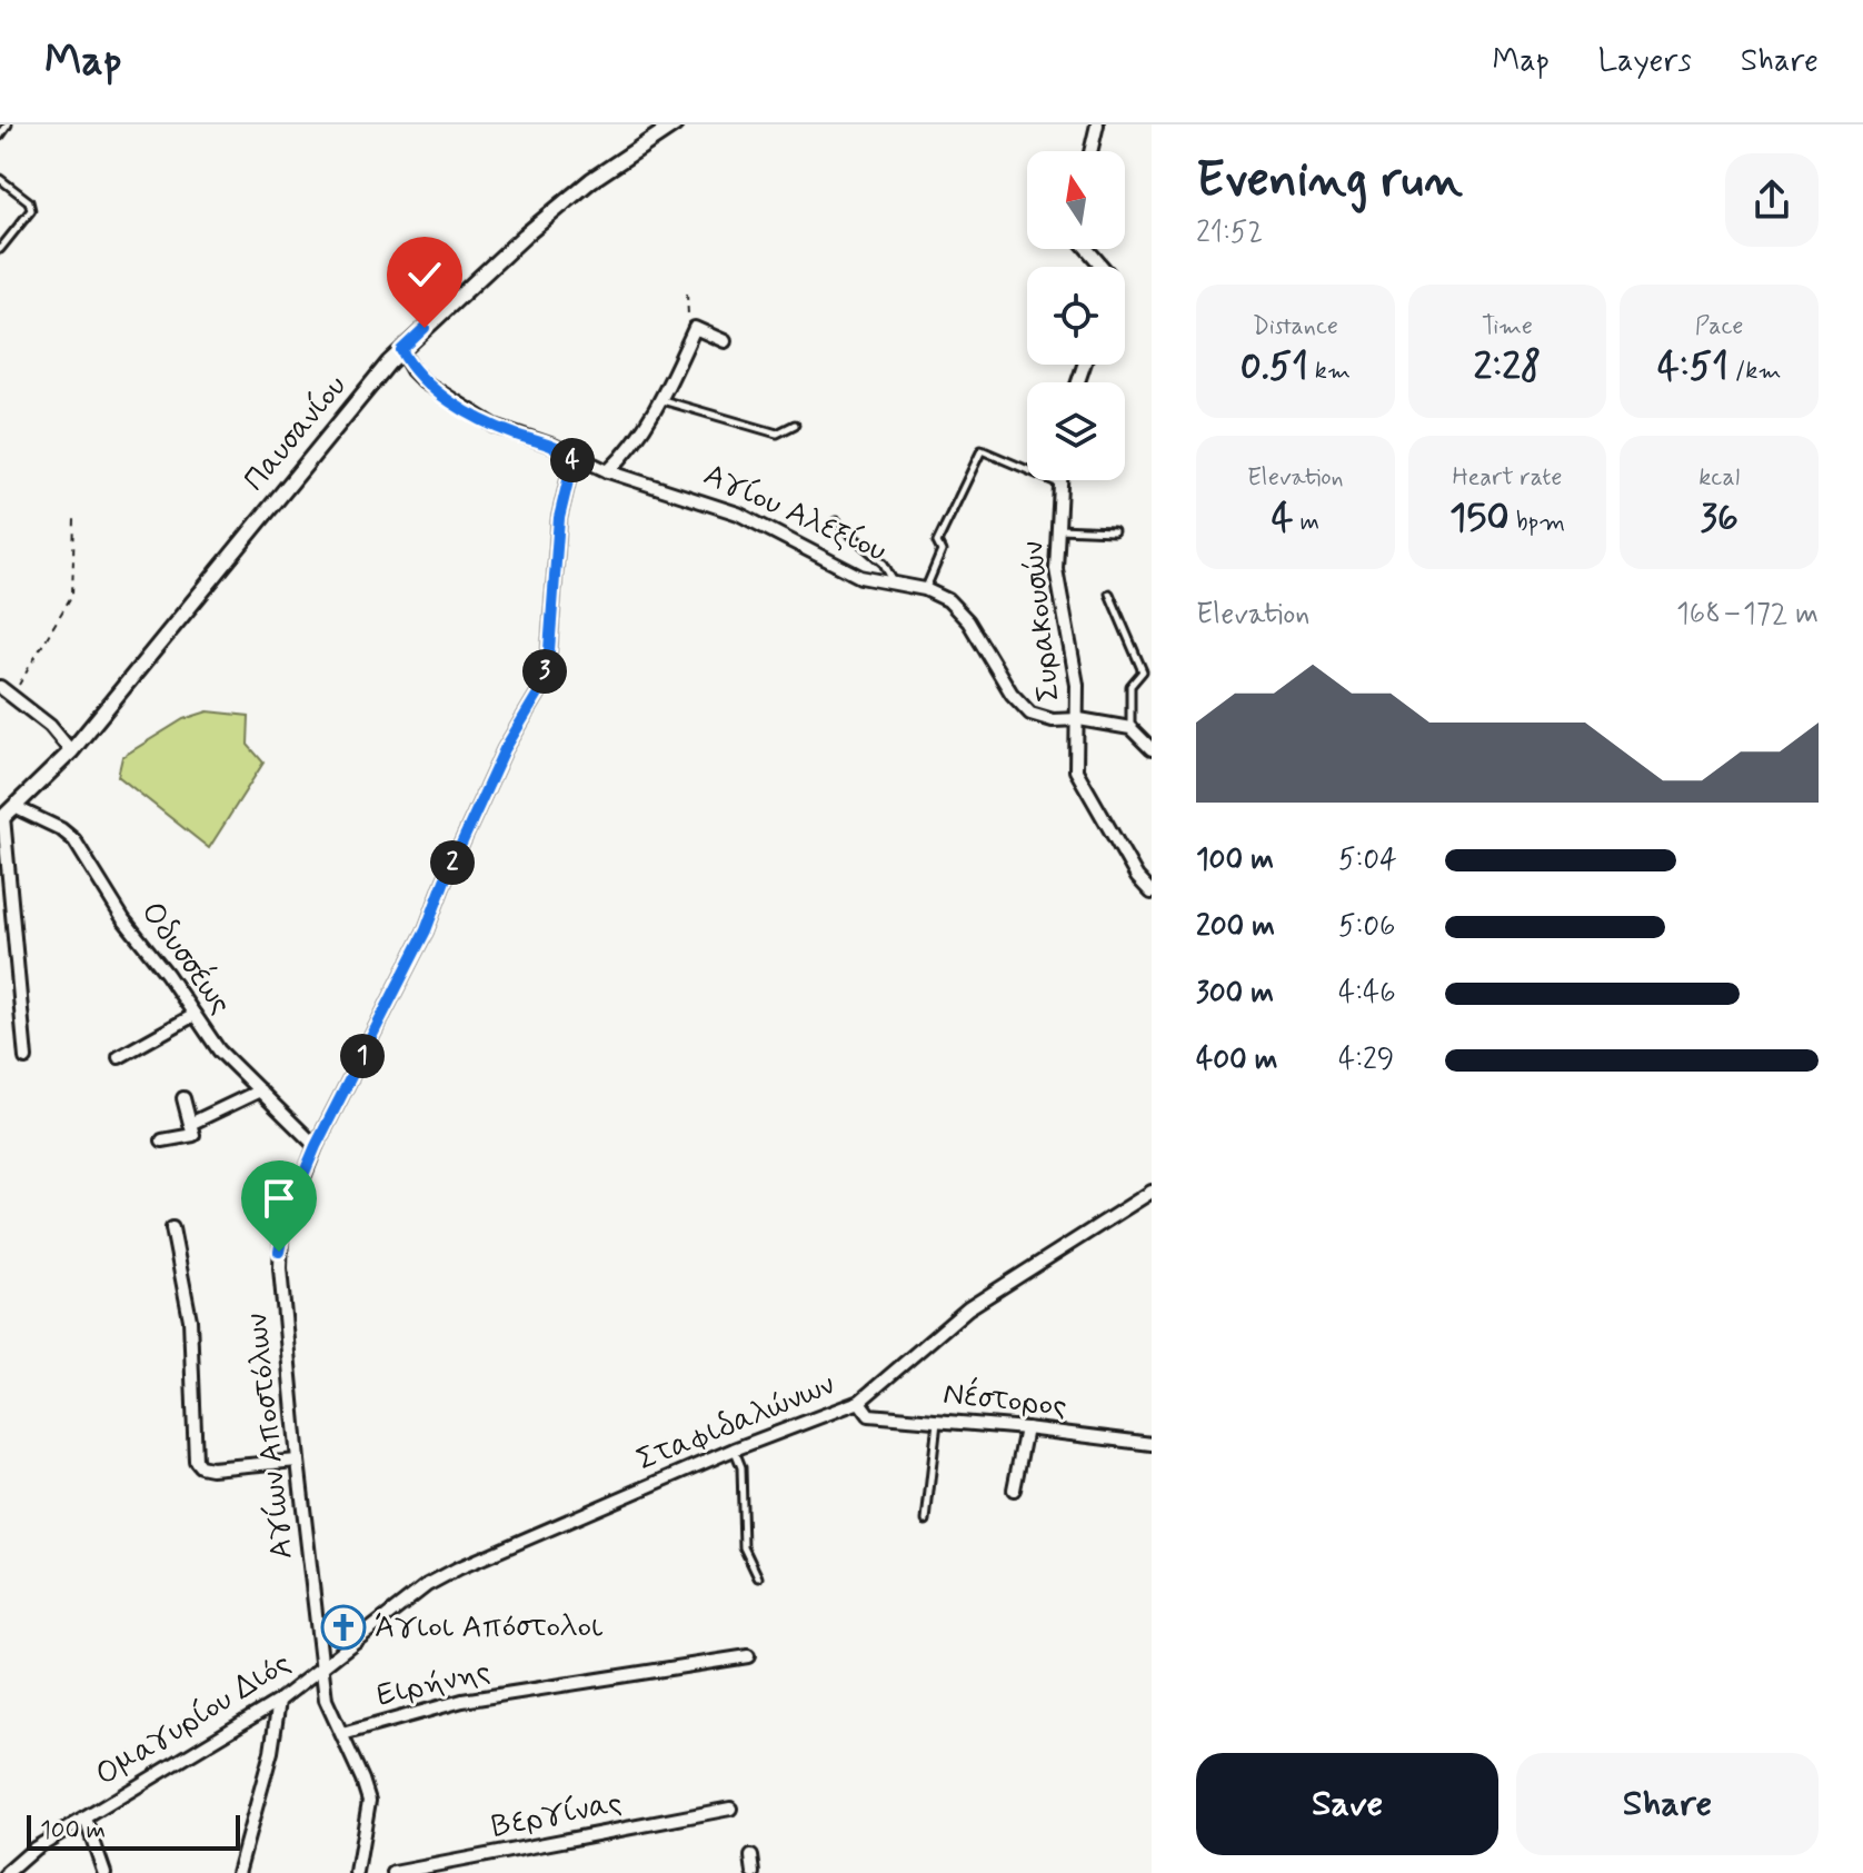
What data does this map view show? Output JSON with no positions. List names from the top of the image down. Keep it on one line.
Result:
{"streets":{"street":["Παυσανίου","Αγίου Αλεξίου","Συρακουσών","Οδυσσέως","Νέστορος","Σταφιδαλώνων","Αγίων Αποστόλων","Ειρήνης","Ομαγυρίου Διός","Βεργίνας"]},"crossings":[["Παυσανίου","Αγίου Αλεξίου"],["Παυσανίου","Οδυσσέως"],["Αγίου Αλεξίου","Συρακουσών"],["Αγίου Αλεξίου","Αγίων Αποστόλων"],["Οδυσσέως","Αγίων Αποστόλων"],["Νέστορος","Σταφιδαλώνων"],["Σταφιδαλώνων","Αγίων Αποστόλων"],["Σταφιδαλώνων","Ομαγυρίου Διός"],["Αγίων Αποστόλων","Ειρήνης"],["Αγίων Αποστόλων","Ομαγυρίου Διός"]],"places":{"church":["Άγιοι Απόστολοι"]},"scale_bar":"100 m","north":"top","page":{"header":"Map","nav":["Map","Layers","Share"],"heading":["Evening run","21:52"],"stats":[["Distance","0.51 km"],["Time","2:28"],["Pace","4:51 /km"],["Elevation","4 m"],["Heart rate","150 bpm"],["kcal","36"]],"pins":["4","3","2","1"],"chart":["Elevation","168–172 m"],"list":[{"name":"100 m","note":"5:04"},{"name":"200 m","note":"5:06"},{"name":"300 m","note":"4:46"},{"name":"400 m","note":"4:29"}],"buttons":["Save","Share"],"scale":"100 m"}}
